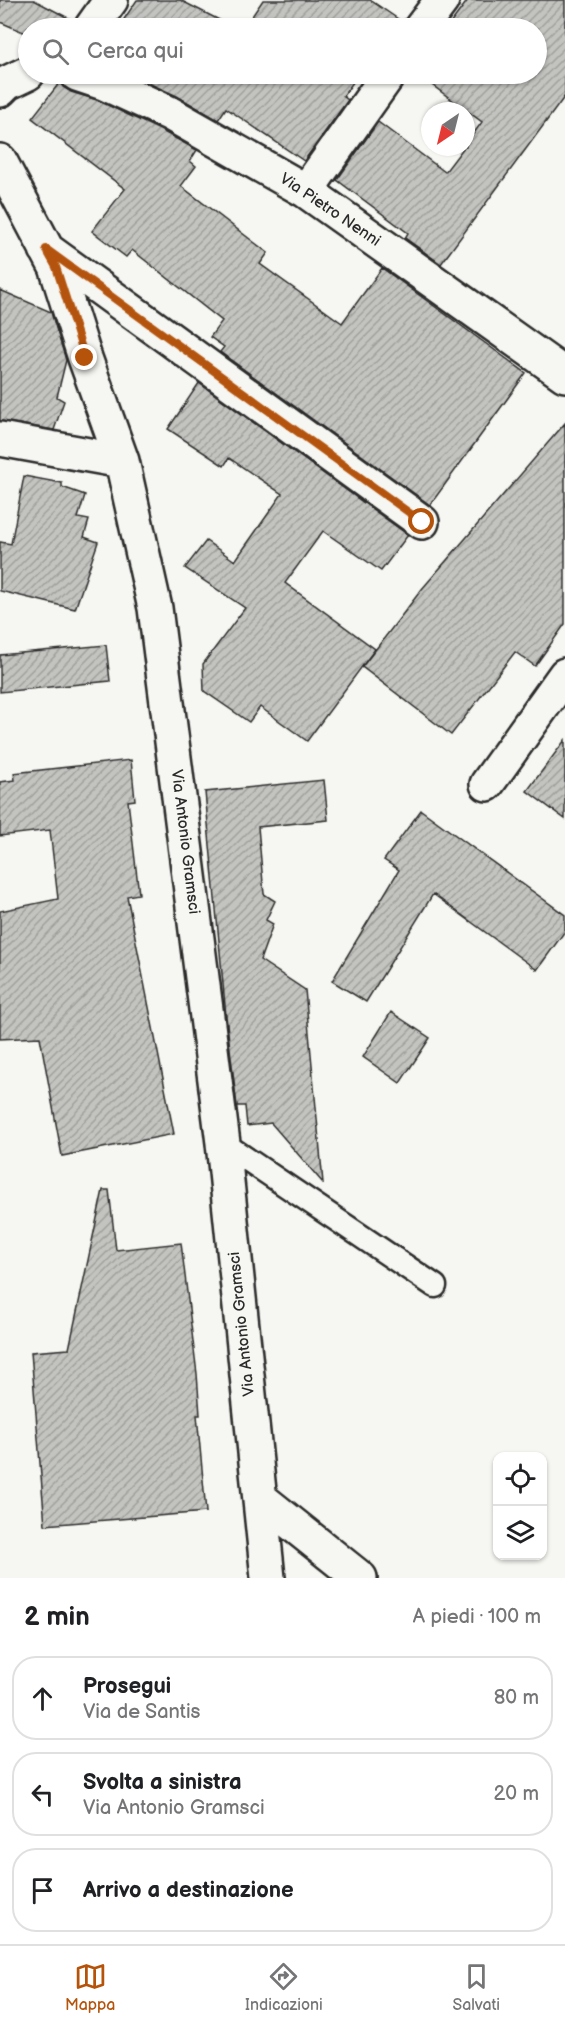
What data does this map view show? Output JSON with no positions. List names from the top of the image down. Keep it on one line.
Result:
{"streets":{"street":["Via Pietro Nenni","Via Antonio Gramsci"]},"north":"bottom left","page":{"search":"Cerca qui","heading":["2 min","A piedi · 100 m"],"list":[["Prosegui","Via de Santis","80 m"],["Svolta a sinistra","Via Antonio Gramsci","20 m"],"Arrivo a destinazione"],"nav":["Mappa","Indicazioni","Salvati"]}}
